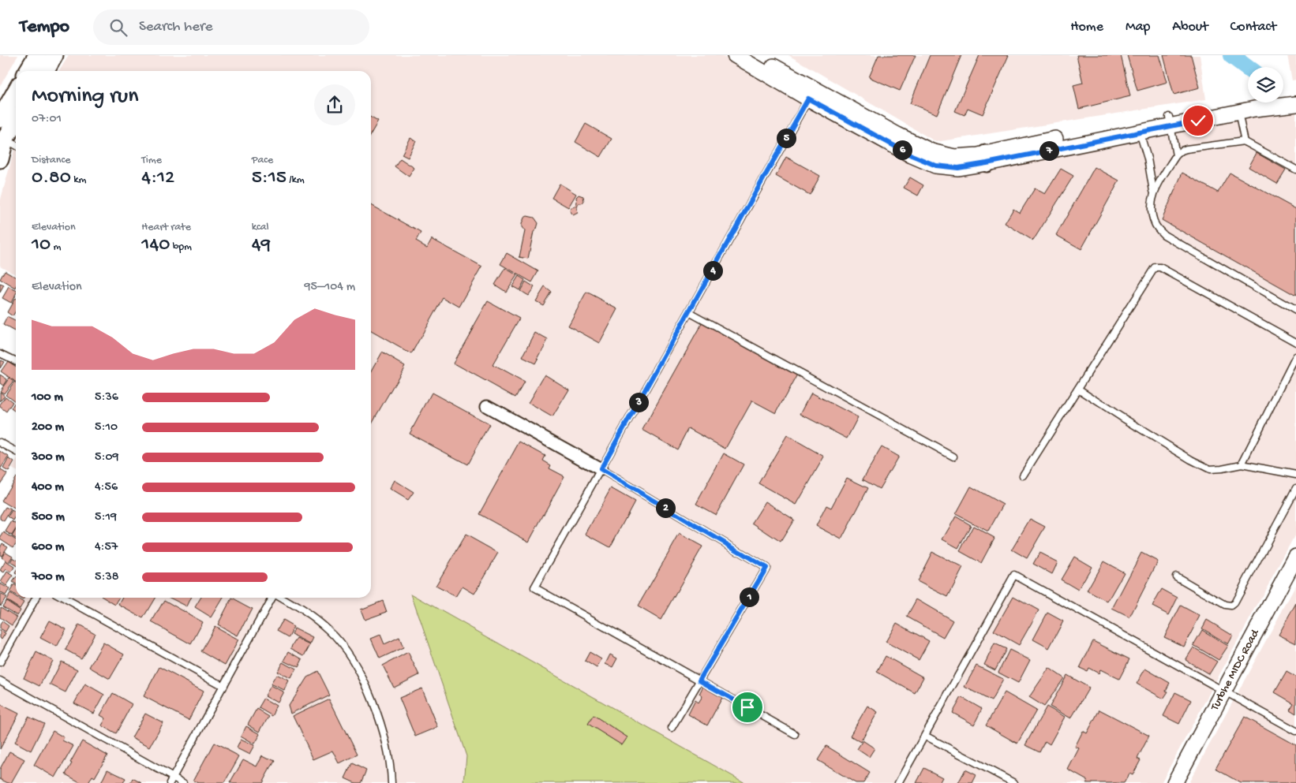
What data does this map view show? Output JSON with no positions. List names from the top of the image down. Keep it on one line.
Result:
{"streets":{"street":["Turbhe MIDC Road"]},"page":{"header":"Tempo","search":"Search here","nav":["Home","Map","About","Contact"],"heading":["Morning run","07:01"],"pins":["5","6","7","4","3","2","1"],"stats":[["Distance","0.80 km"],["Time","4:12"],["Pace","5:15 /km"],["Elevation","10 m"],["Heart rate","140 bpm"],["kcal","49"]],"chart":["Elevation","95–104 m"],"list":[{"name":"100 m","note":"5:36"},{"name":"200 m","note":"5:10"},{"name":"300 m","note":"5:09"},{"name":"400 m","note":"4:56"},{"name":"500 m","note":"5:19"},{"name":"600 m","note":"4:57"},{"name":"700 m","note":"5:38"}]}}
